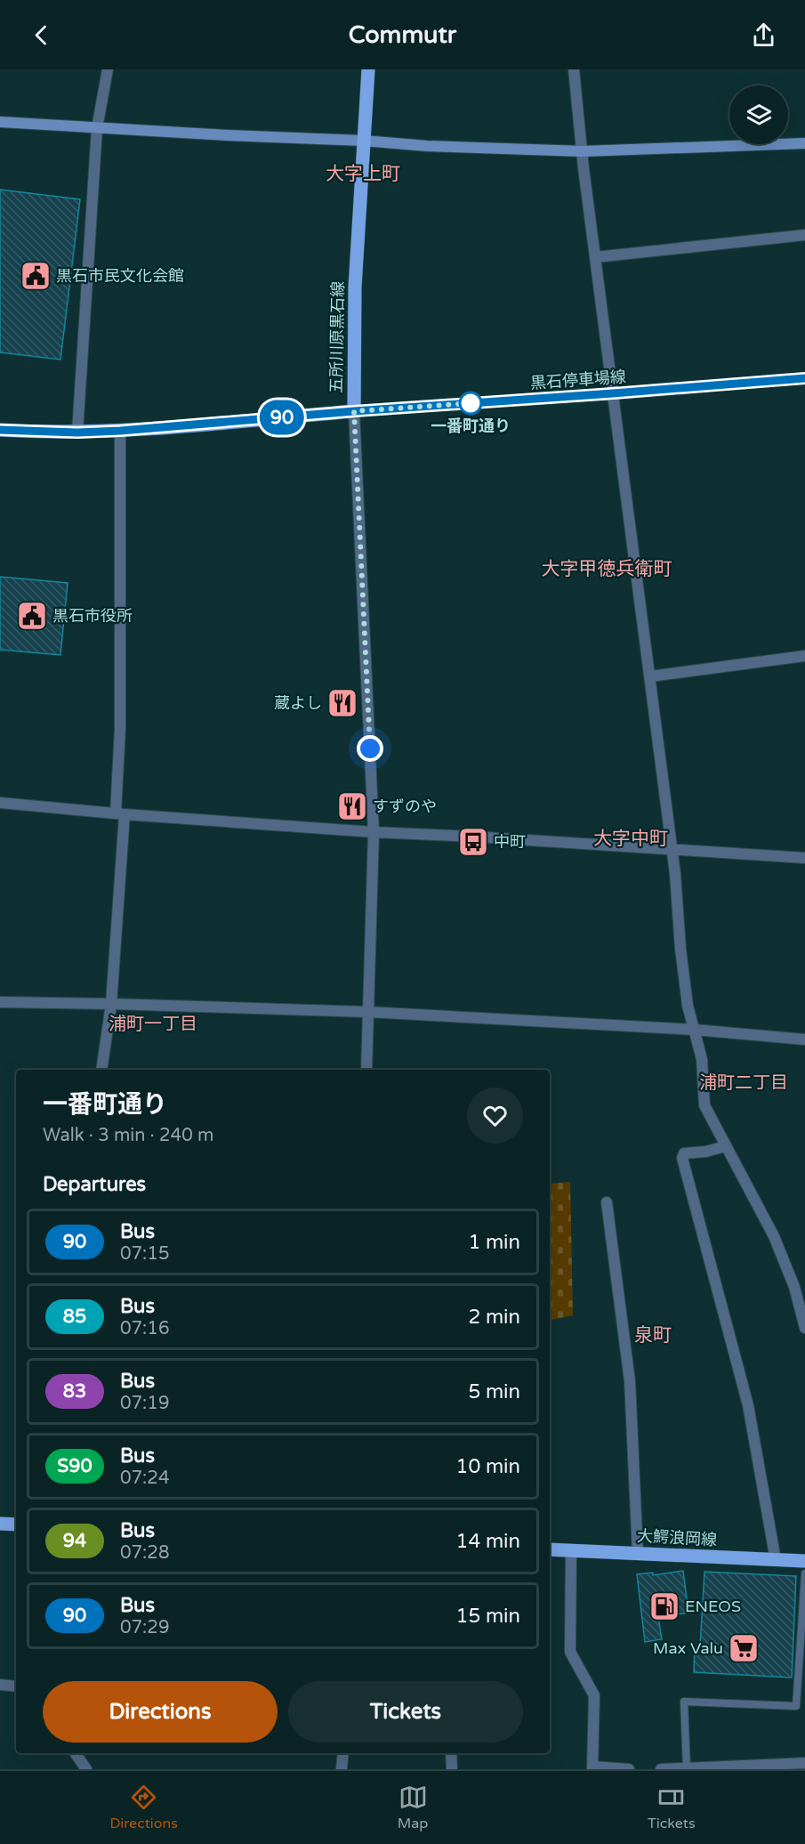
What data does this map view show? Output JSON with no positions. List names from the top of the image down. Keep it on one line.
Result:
{"streets":{"main road":["五所川原黒石線","大鰐浪岡線"],"street":["黒石停車場線"]},"crossings":[["五所川原黒石線","黒石停車場線"]],"districts":["大字上町","大字甲徳兵衛町","大字中町","浦町一丁目","浦町二丁目","泉町"],"places":{"public building":["黒石市民文化会館","黒石市役所"],"other":["一番町通り"],"restaurant":["蔵よし","すずのや"],"bus stop":["中町"],"fuel station":["ENEOS"],"supermarket":["Max Valu"]},"lines":["bus line 90"],"page":{"header":"Commutr","on_map":"90","heading":[["一番町通り","Walk · 3 min · 240 m"],"Departures"],"list":[{"mark":"90","name":"Bus","note":"07:15","value":"1 min"},{"mark":"85","name":"Bus","note":"07:16","value":"2 min"},{"mark":"83","name":"Bus","note":"07:19","value":"5 min"},{"mark":"S90","name":"Bus","note":"07:24","value":"10 min"},{"mark":"94","name":"Bus","note":"07:28","value":"14 min"},{"mark":"90","name":"Bus","note":"07:29","value":"15 min"}],"buttons":["Directions","Tickets"],"tabs":["Directions","Map","Tickets"]}}
